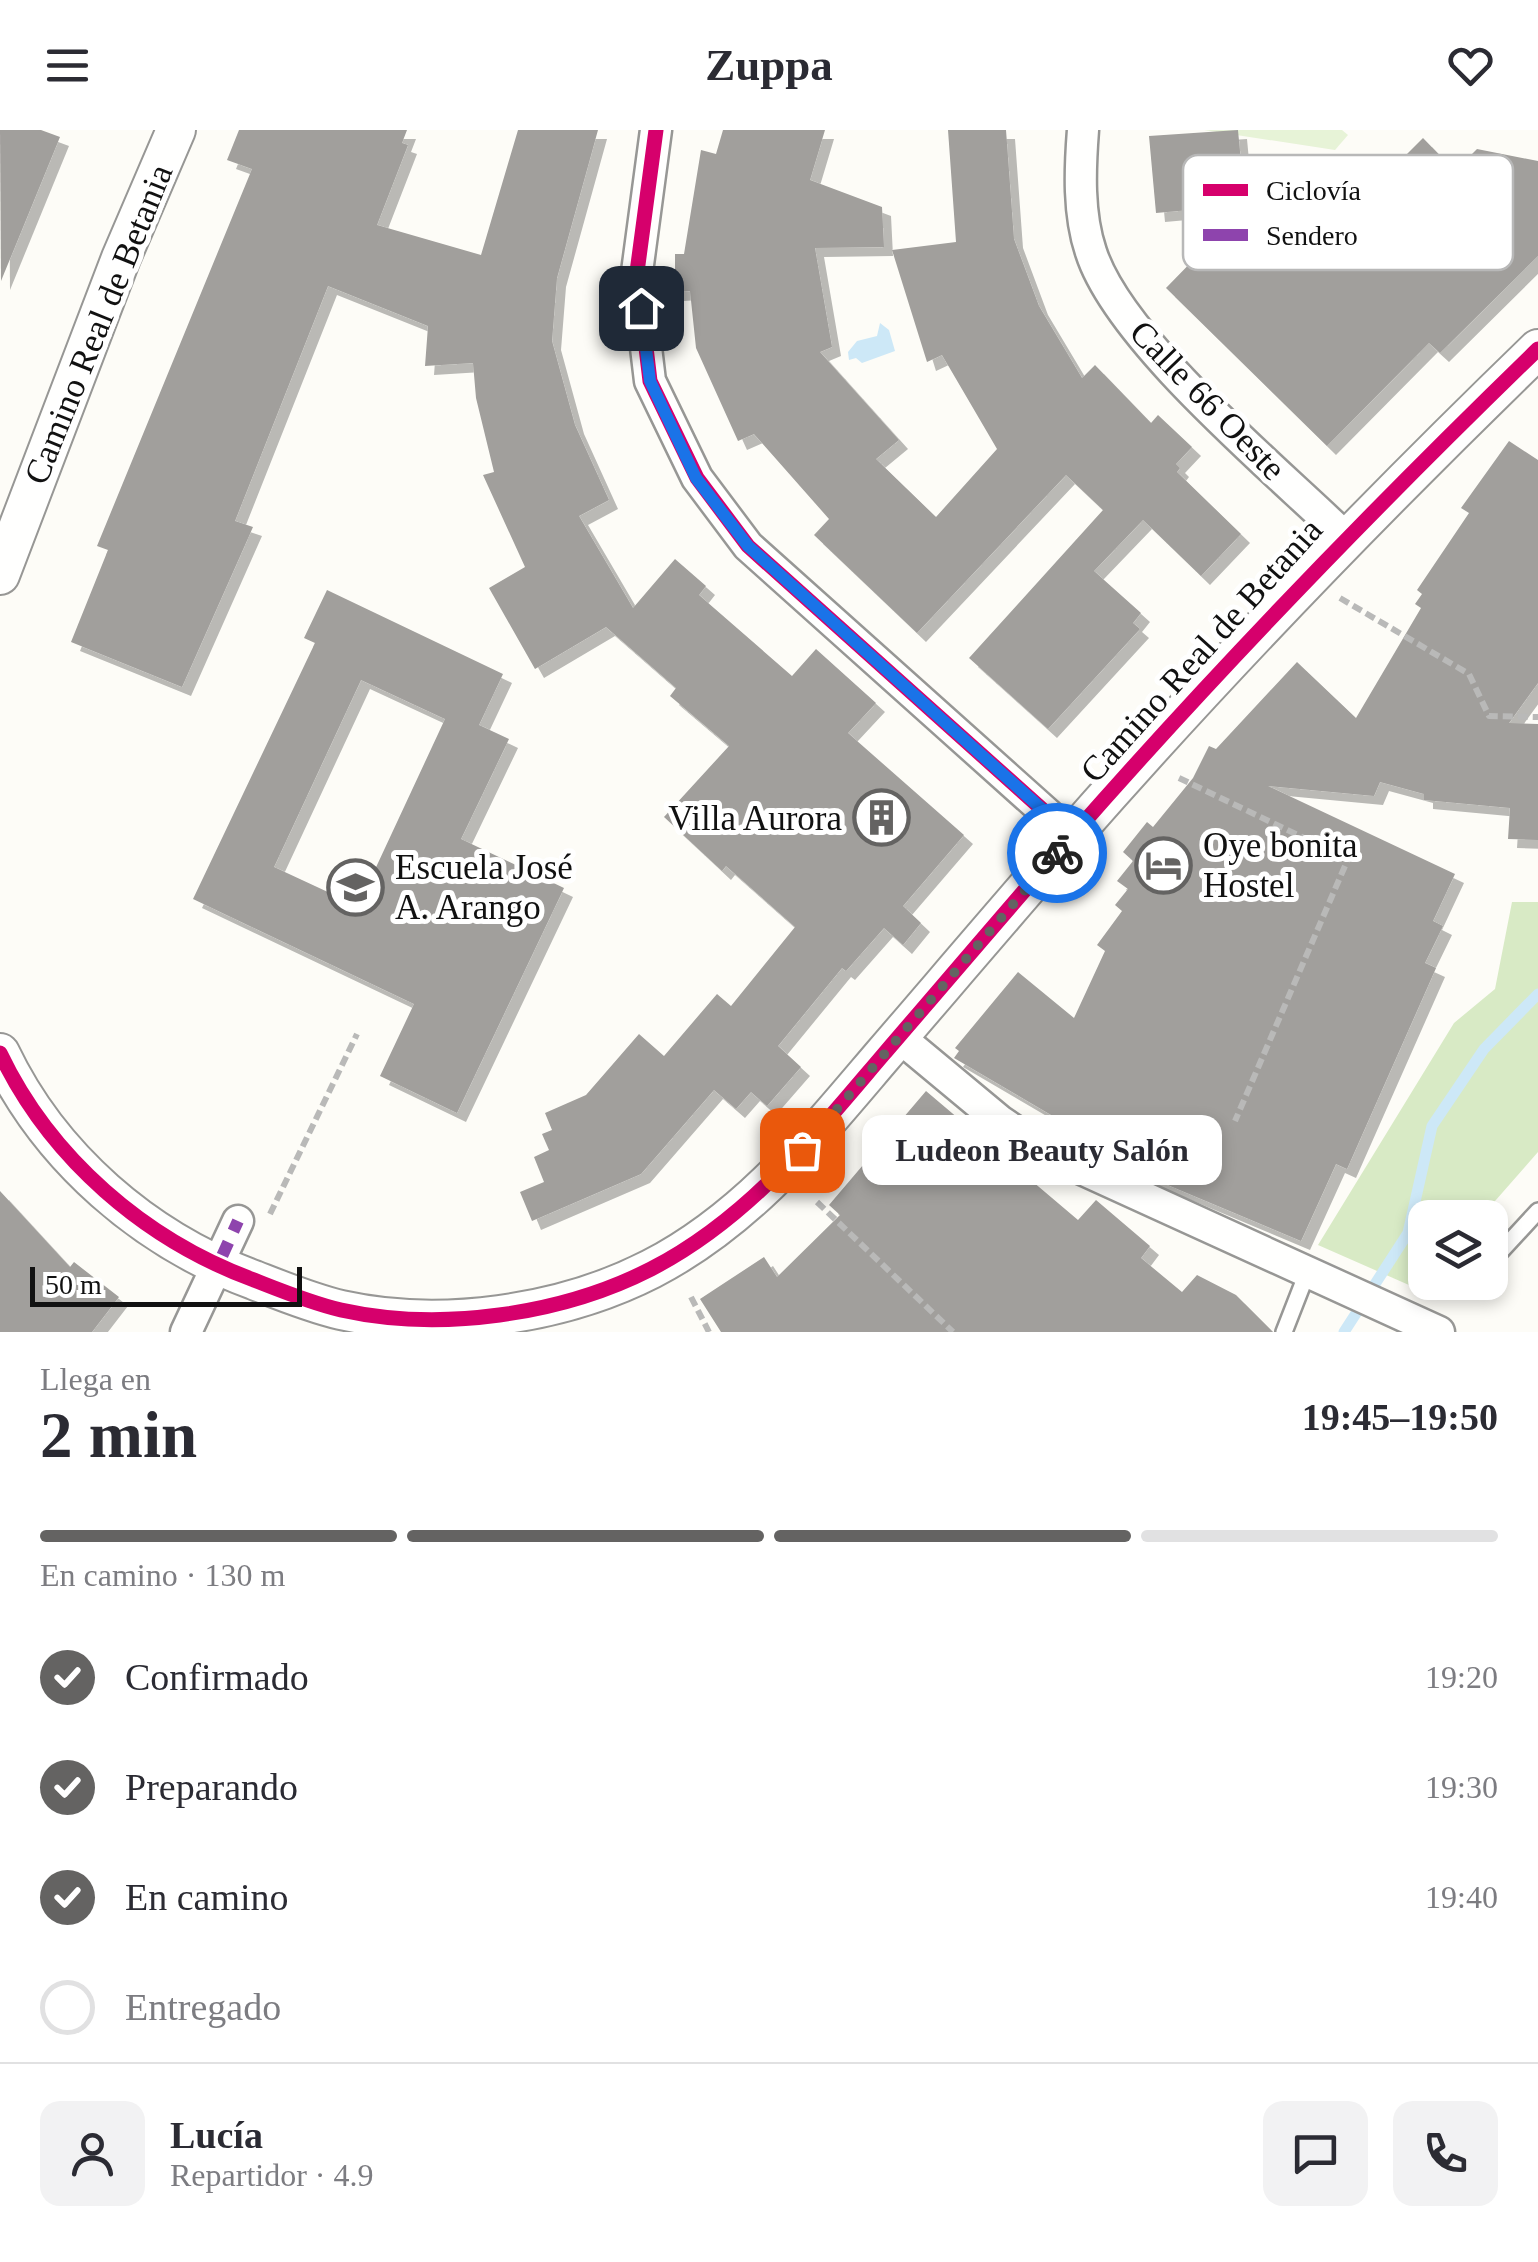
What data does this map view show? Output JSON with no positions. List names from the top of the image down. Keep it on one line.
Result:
{"streets":{"street":["Camino Real de Betania","Calle 66 Oeste"]},"crossings":[["Camino Real de Betania","Calle 66 Oeste"]],"places":{"building":["Villa Aurora"],"hotel":["Oye bonita Hostel"],"school or university":["Escuela José A. Arango"],"other":["Ludeon Beauty Salón"]},"legend":["Ciclovía","Sendero"],"scale_bar":"50 m","page":{"header":"Zuppa","bubble":"Ludeon Beauty Salón","scale":"50 m","heading":["2 min","Llega en","19:45–19:50"],"panel":["Lucía","Repartidor · 4.9"],"bar":"En camino · 130 m","list":[["Confirmado","19:20"],["Preparando","19:30"],["En camino","19:40"],"Entregado"]}}
